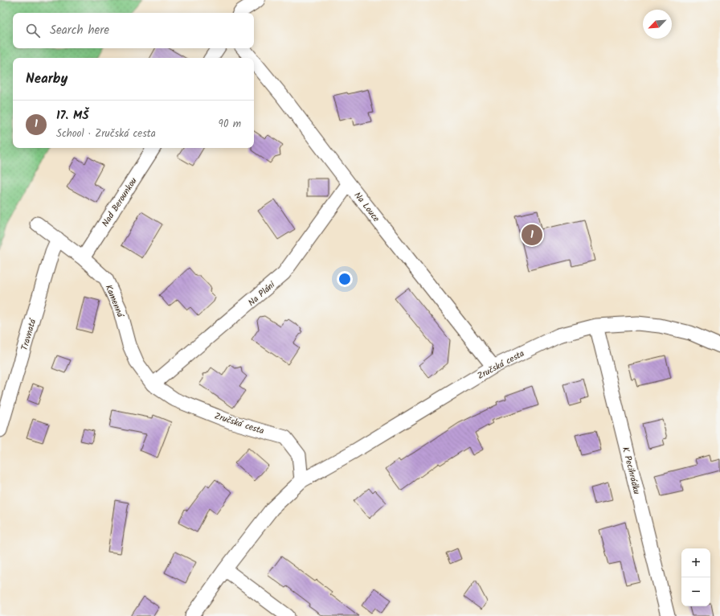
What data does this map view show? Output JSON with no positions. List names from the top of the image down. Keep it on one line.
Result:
{"streets":{"street":["Nad Berounkou","Na Louce","Na Pláni","Kamenná","Travnatá","Zručská cesta","K Pecihrádku"]},"crossings":[["Nad Berounkou","Kamenná"],["Na Louce","Na Pláni"],["Na Louce","Zručská cesta"],["Na Pláni","Kamenná"],["Na Pláni","Zručská cesta"],["Kamenná","Travnatá"],["Kamenná","Zručská cesta"],["Zručská cesta","K Pecihrádku"]],"north":"bottom left","page":{"search":"Search here","heading":"Nearby","list":[{"mark":"1","name":"17. MŠ","note":"School · Zručská cesta","value":"90 m"}],"pins":"1","map_buttons":["+","−"]}}
